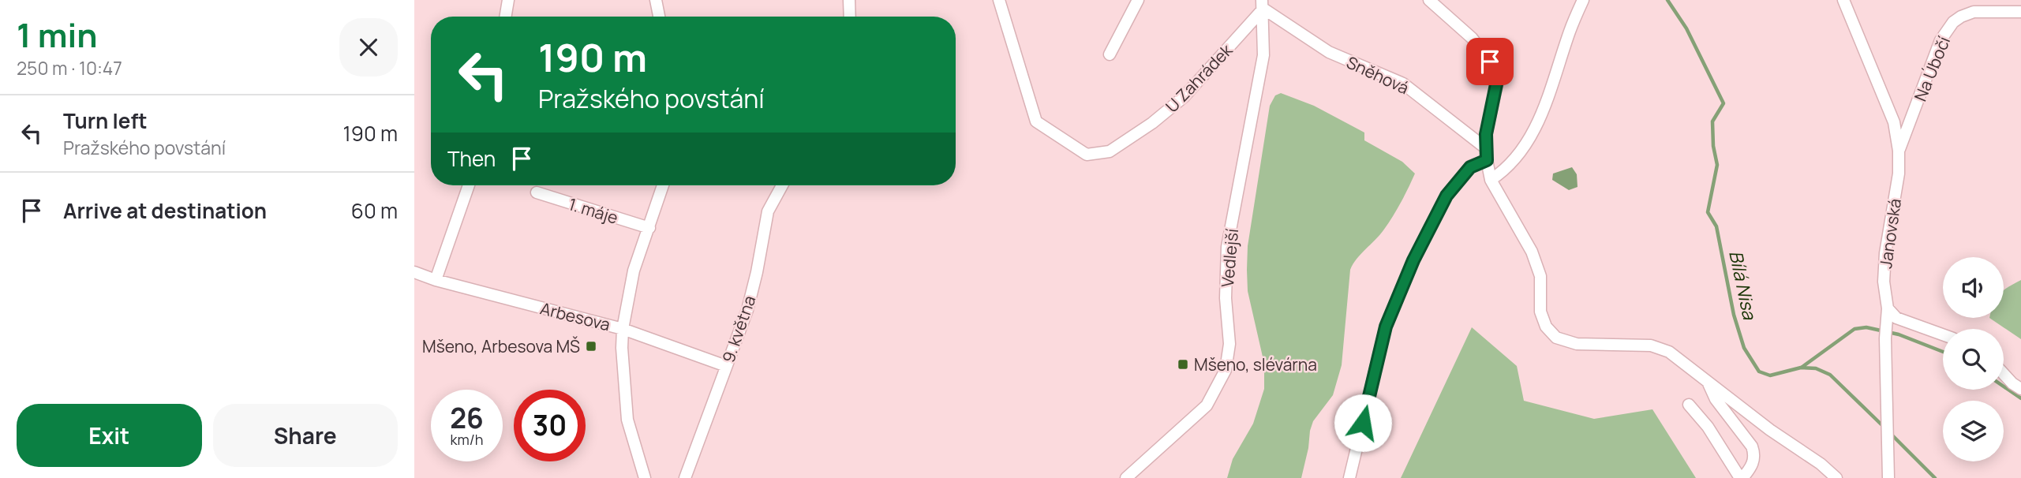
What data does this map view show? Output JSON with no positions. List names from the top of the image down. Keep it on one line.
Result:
{"streets":{"street":["Na Úbočí","Sněhová","U Zahrádek","1. máje","Janovská","Vedlejší","Arbesova","9. května"]},"crossings":[["Na Úbočí","Janovská"],["Sněhová","U Zahrádek"],["Sněhová","Vedlejší"],["U Zahrádek","Vedlejší"]],"water":["Bílá Nisa"],"places":{"transit":["Mšeno, Arbesova MŠ","Mšeno, slévárna"]},"page":{"heading":["1 min","250 m · 10:47"],"turn":["190 m","Pražského povstání"],"list":[{"name":"Turn left","note":"Pražského povstání","value":"190 m"},{"name":"Arrive at destination","value":"60 m"}],"then":"Then","speed":"26 km/h","limit":"30","buttons":["Exit","Share"]}}
